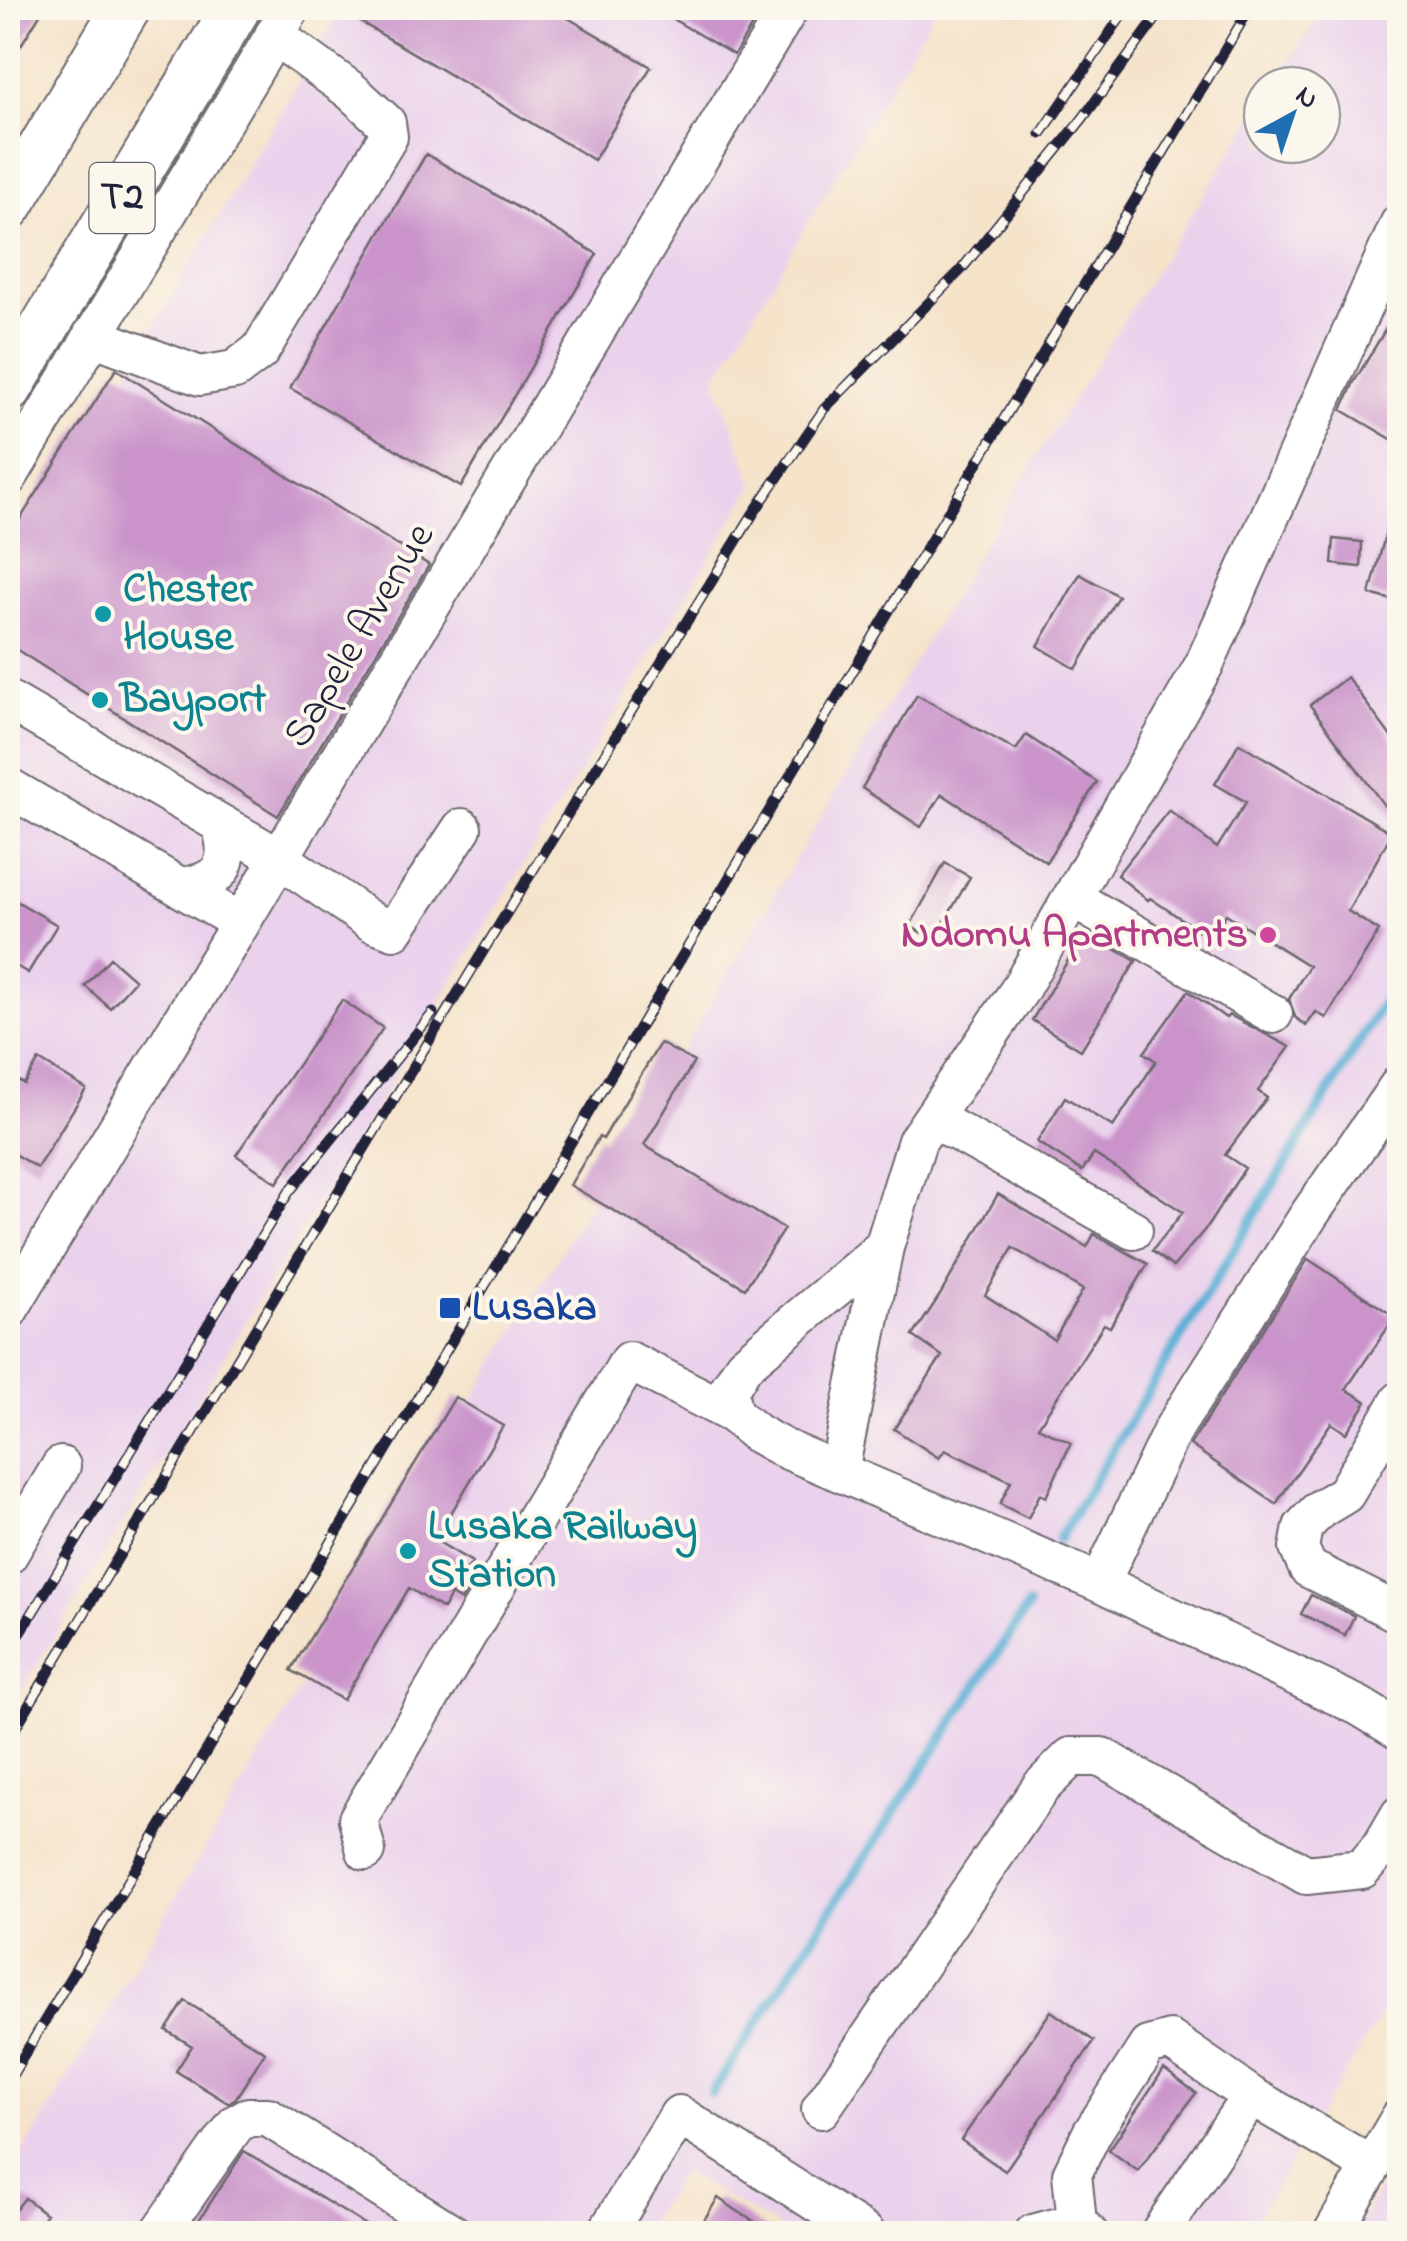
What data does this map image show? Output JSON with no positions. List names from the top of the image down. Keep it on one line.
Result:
{"streets":{"main road":["T2"],"street":["Sapele Avenue"]},"places":{"other":["Chester House","Bayport","Ndomu Apartments","Lusaka Railway Station"],"transit":["Lusaka"]},"north":"top right"}
